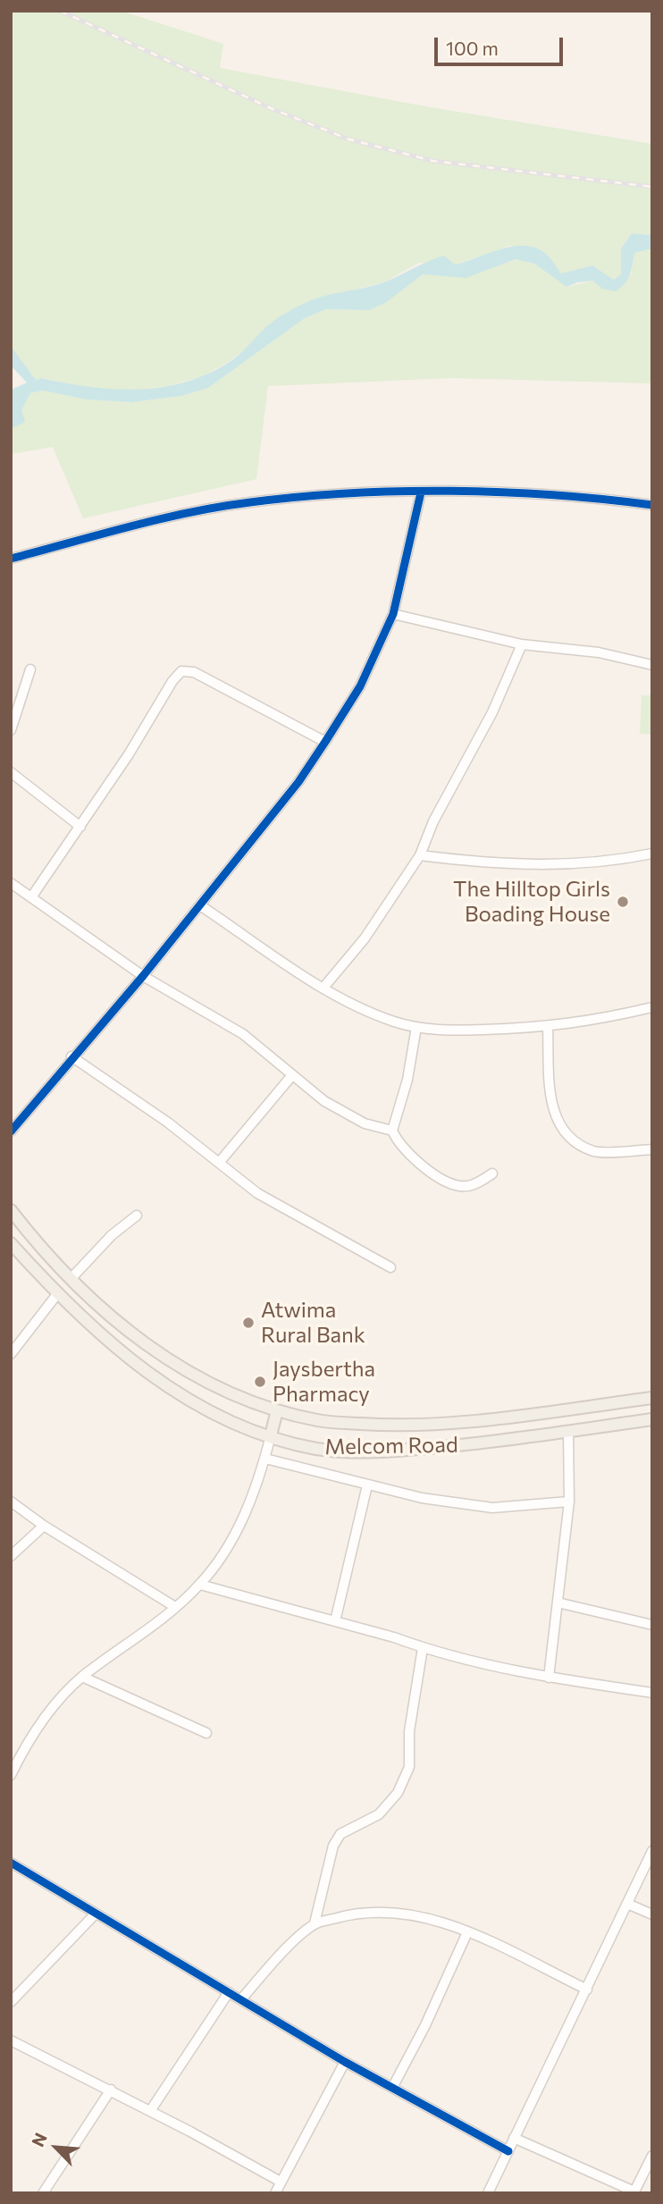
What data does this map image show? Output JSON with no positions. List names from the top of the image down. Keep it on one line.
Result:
{"streets":{"main road":["Melcom Road"]},"places":["The Hilltop Girls Boading House","Atwima Rural Bank","Jaysbertha Pharmacy"],"scale_bar":"100 m","north":"top left"}
